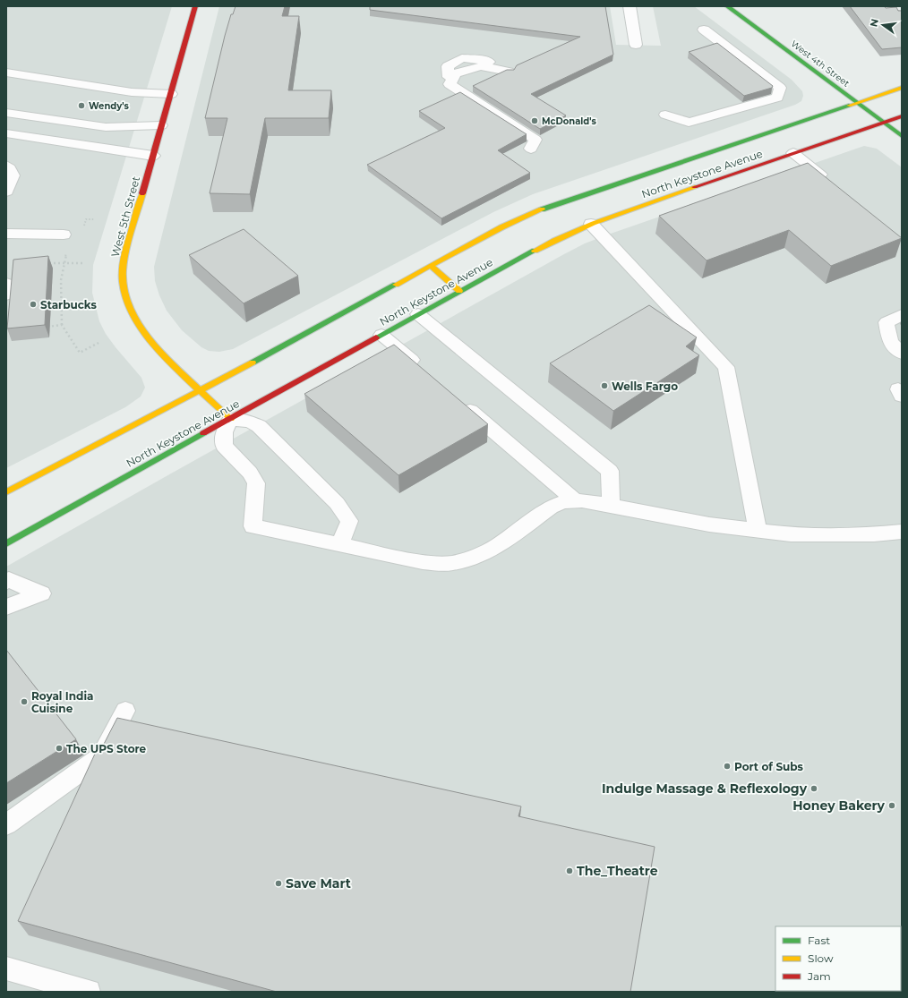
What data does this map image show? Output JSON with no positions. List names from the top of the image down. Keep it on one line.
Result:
{"streets":{"main road":["West 4th Street","North Keystone Avenue","West 5th Street"]},"crossings":[["West 4th Street","North Keystone Avenue"],["North Keystone Avenue","West 5th Street"]],"places":["Wendy's","McDonald's","Starbucks","Wells Fargo","Royal India Cuisine","The UPS Store","Port of Subs","Indulge Massage & Reflexology","Honey Bakery","The_Theatre","Save Mart"],"legend":["Fast","Slow","Jam"],"north":"left"}
